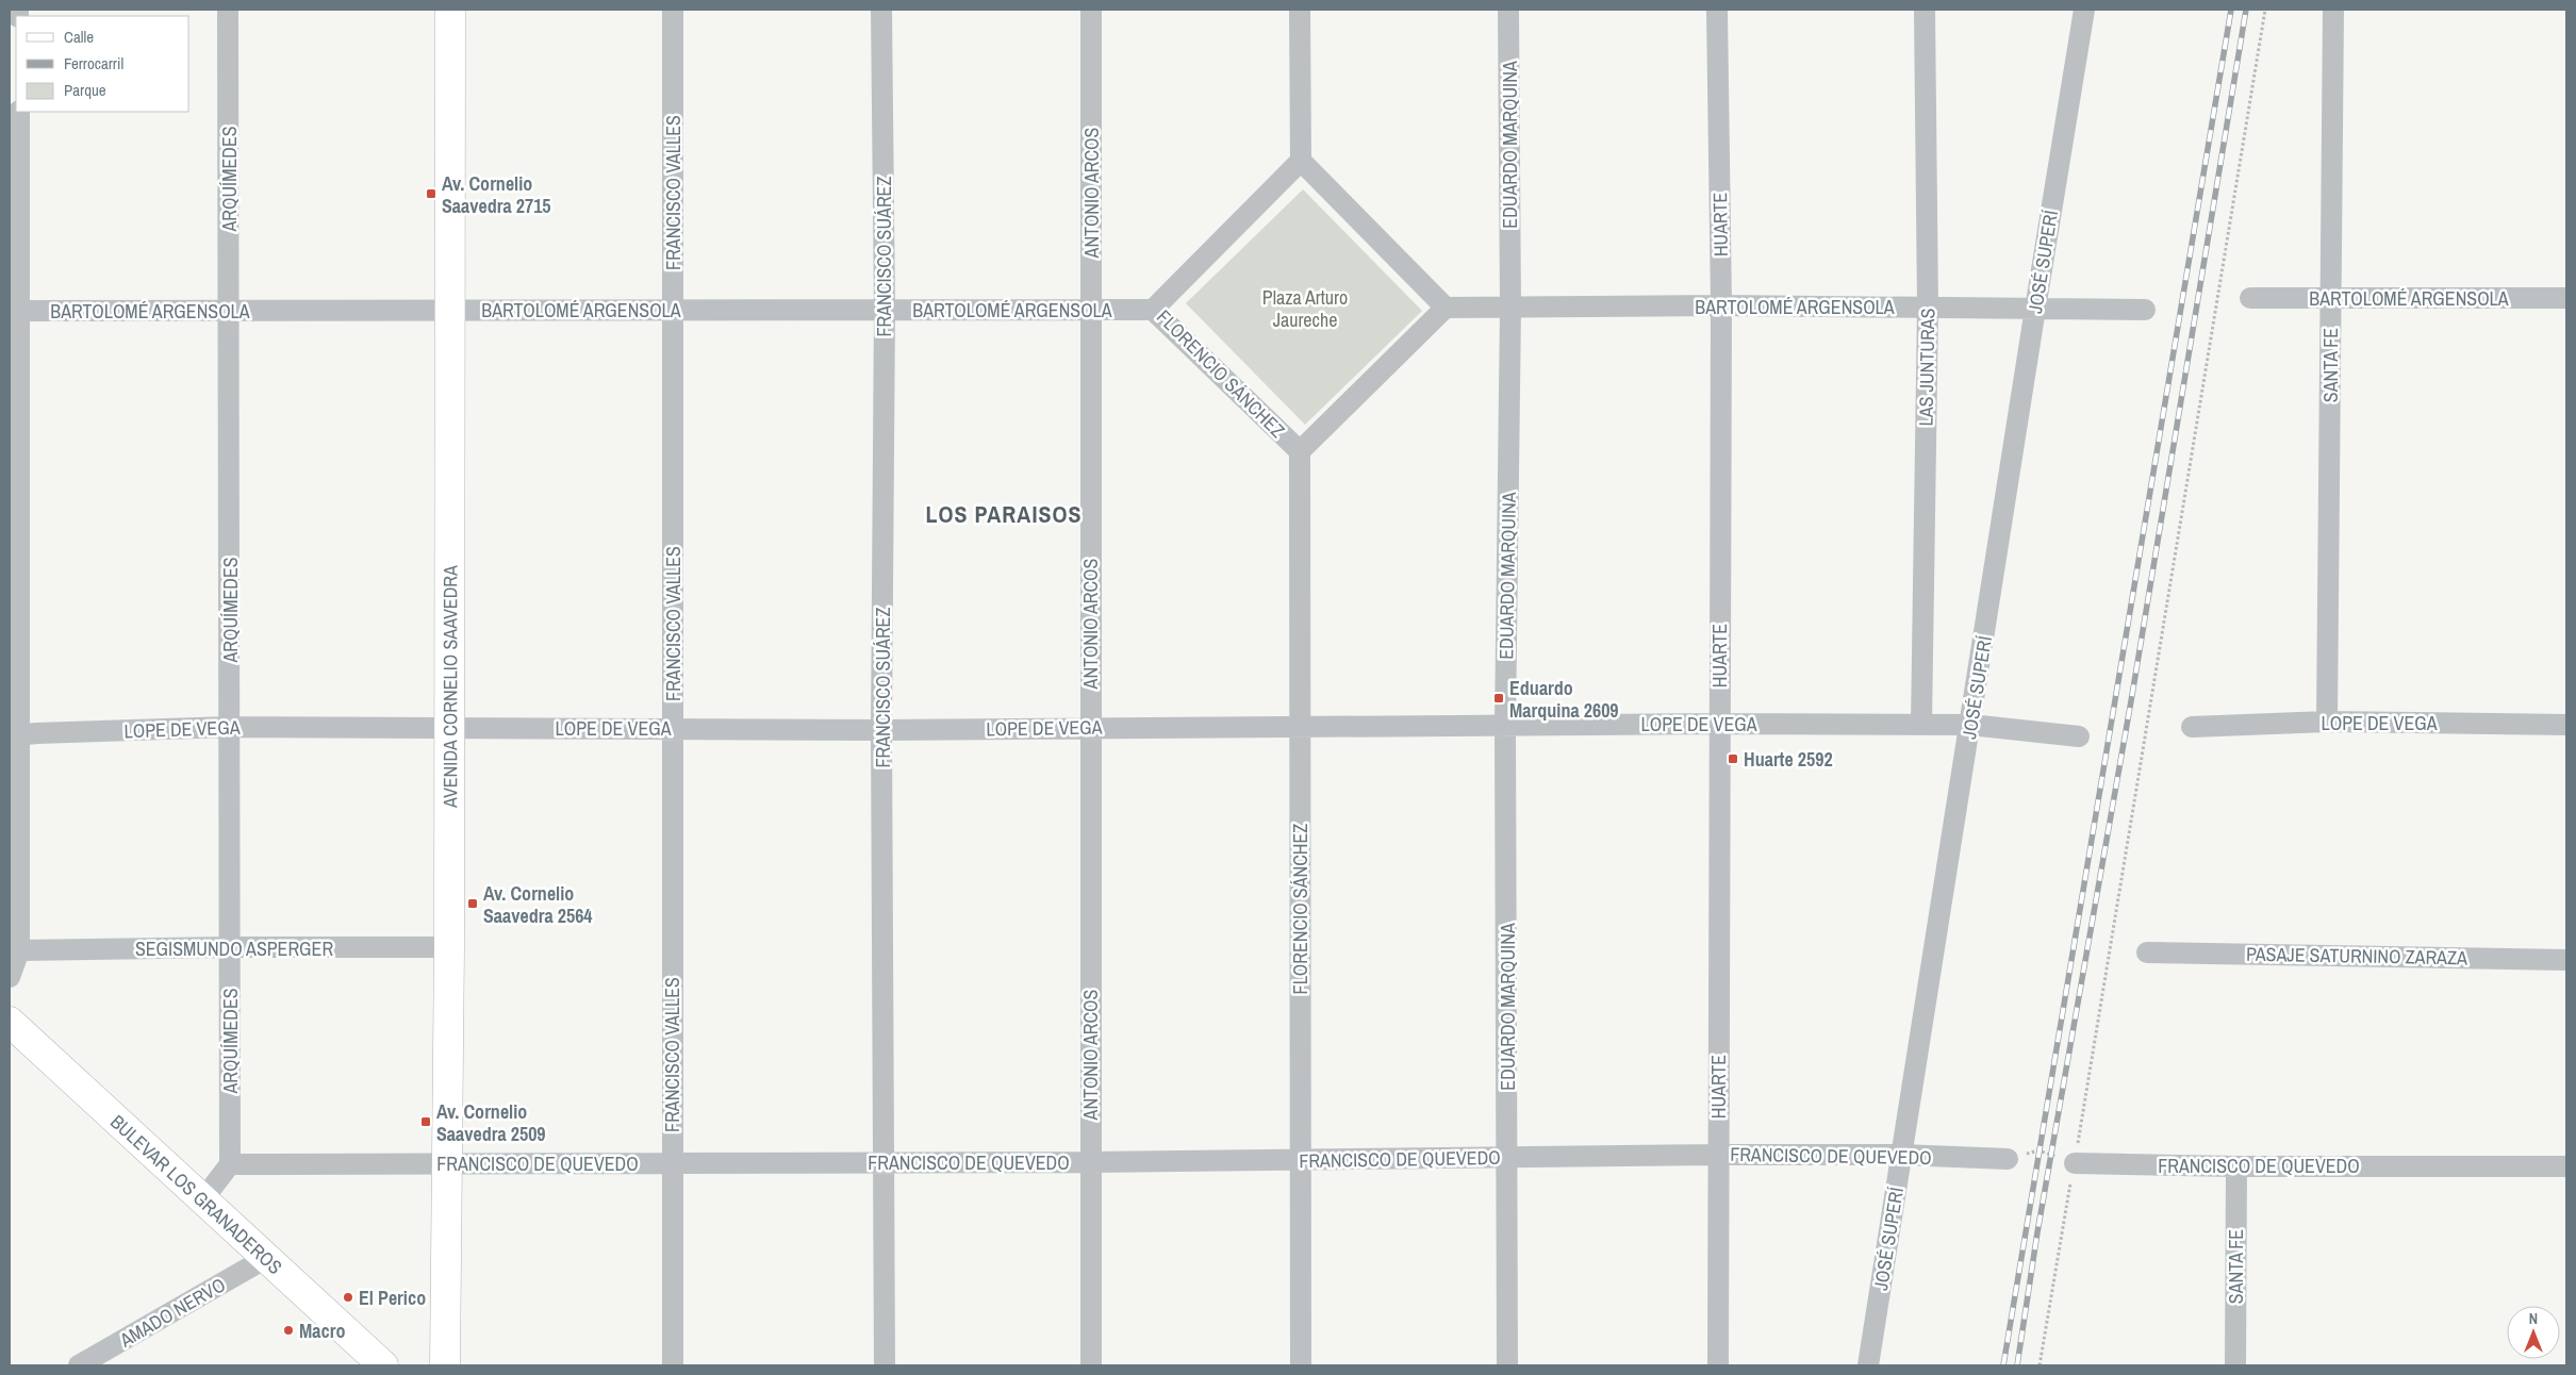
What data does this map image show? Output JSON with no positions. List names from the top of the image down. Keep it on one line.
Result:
{"streets":{"main road":["AVENIDA CORNELIO SAAVEDRA","BULEVAR LOS GRANADEROS"],"street":["EDUARDO MARQUINA","ARQUÍMEDES","FRANCISCO VALLES","ANTONIO ARCOS","HUARTE","FRANCISCO SUÁREZ","JOSÉ SUPERÍ","BARTOLOMÉ ARGENSOLA","SANTA FE","LAS JUNTURAS","FLORENCIO SÁNCHEZ","LOPE DE VEGA","SEGISMUNDO ASPERGER","PASAJE SATURNINO ZARAZA","FRANCISCO DE QUEVEDO","AMADO NERVO"]},"crossings":[["EDUARDO MARQUINA","BARTOLOMÉ ARGENSOLA"],["EDUARDO MARQUINA","LOPE DE VEGA"],["EDUARDO MARQUINA","FRANCISCO DE QUEVEDO"],["ARQUÍMEDES","BARTOLOMÉ ARGENSOLA"],["ARQUÍMEDES","LOPE DE VEGA"],["ARQUÍMEDES","SEGISMUNDO ASPERGER"],["ARQUÍMEDES","FRANCISCO DE QUEVEDO"],["FRANCISCO VALLES","BARTOLOMÉ ARGENSOLA"],["FRANCISCO VALLES","LOPE DE VEGA"],["FRANCISCO VALLES","FRANCISCO DE QUEVEDO"],["ANTONIO ARCOS","BARTOLOMÉ ARGENSOLA"],["ANTONIO ARCOS","LOPE DE VEGA"],["ANTONIO ARCOS","FRANCISCO DE QUEVEDO"],["HUARTE","BARTOLOMÉ ARGENSOLA"],["HUARTE","LOPE DE VEGA"],["HUARTE","FRANCISCO DE QUEVEDO"],["FRANCISCO SUÁREZ","BARTOLOMÉ ARGENSOLA"],["FRANCISCO SUÁREZ","LOPE DE VEGA"],["FRANCISCO SUÁREZ","FRANCISCO DE QUEVEDO"],["JOSÉ SUPERÍ","BARTOLOMÉ ARGENSOLA"],["JOSÉ SUPERÍ","LOPE DE VEGA"],["JOSÉ SUPERÍ","FRANCISCO DE QUEVEDO"],["BARTOLOMÉ ARGENSOLA","SANTA FE"],["BARTOLOMÉ ARGENSOLA","LAS JUNTURAS"],["BARTOLOMÉ ARGENSOLA","FLORENCIO SÁNCHEZ"],["BARTOLOMÉ ARGENSOLA","AVENIDA CORNELIO SAAVEDRA"],["SANTA FE","LOPE DE VEGA"],["SANTA FE","FRANCISCO DE QUEVEDO"],["LAS JUNTURAS","LOPE DE VEGA"],["FLORENCIO SÁNCHEZ","LOPE DE VEGA"],["FLORENCIO SÁNCHEZ","FRANCISCO DE QUEVEDO"],["AVENIDA CORNELIO SAAVEDRA","LOPE DE VEGA"],["AVENIDA CORNELIO SAAVEDRA","SEGISMUNDO ASPERGER"],["AVENIDA CORNELIO SAAVEDRA","FRANCISCO DE QUEVEDO"],["BULEVAR LOS GRANADEROS","AMADO NERVO"]],"districts":["LOS PARAISOS"],"parks":["Plaza Arturo Jaureche"],"places":{"transit":["Av. Cornelio Saavedra 2715","Eduardo Marquina 2609","Huarte 2592","Av. Cornelio Saavedra 2564","Av. Cornelio Saavedra 2509"],"other":["El Perico","Macro"]},"legend":["Calle","Ferrocarril","Parque"],"north":"top"}
